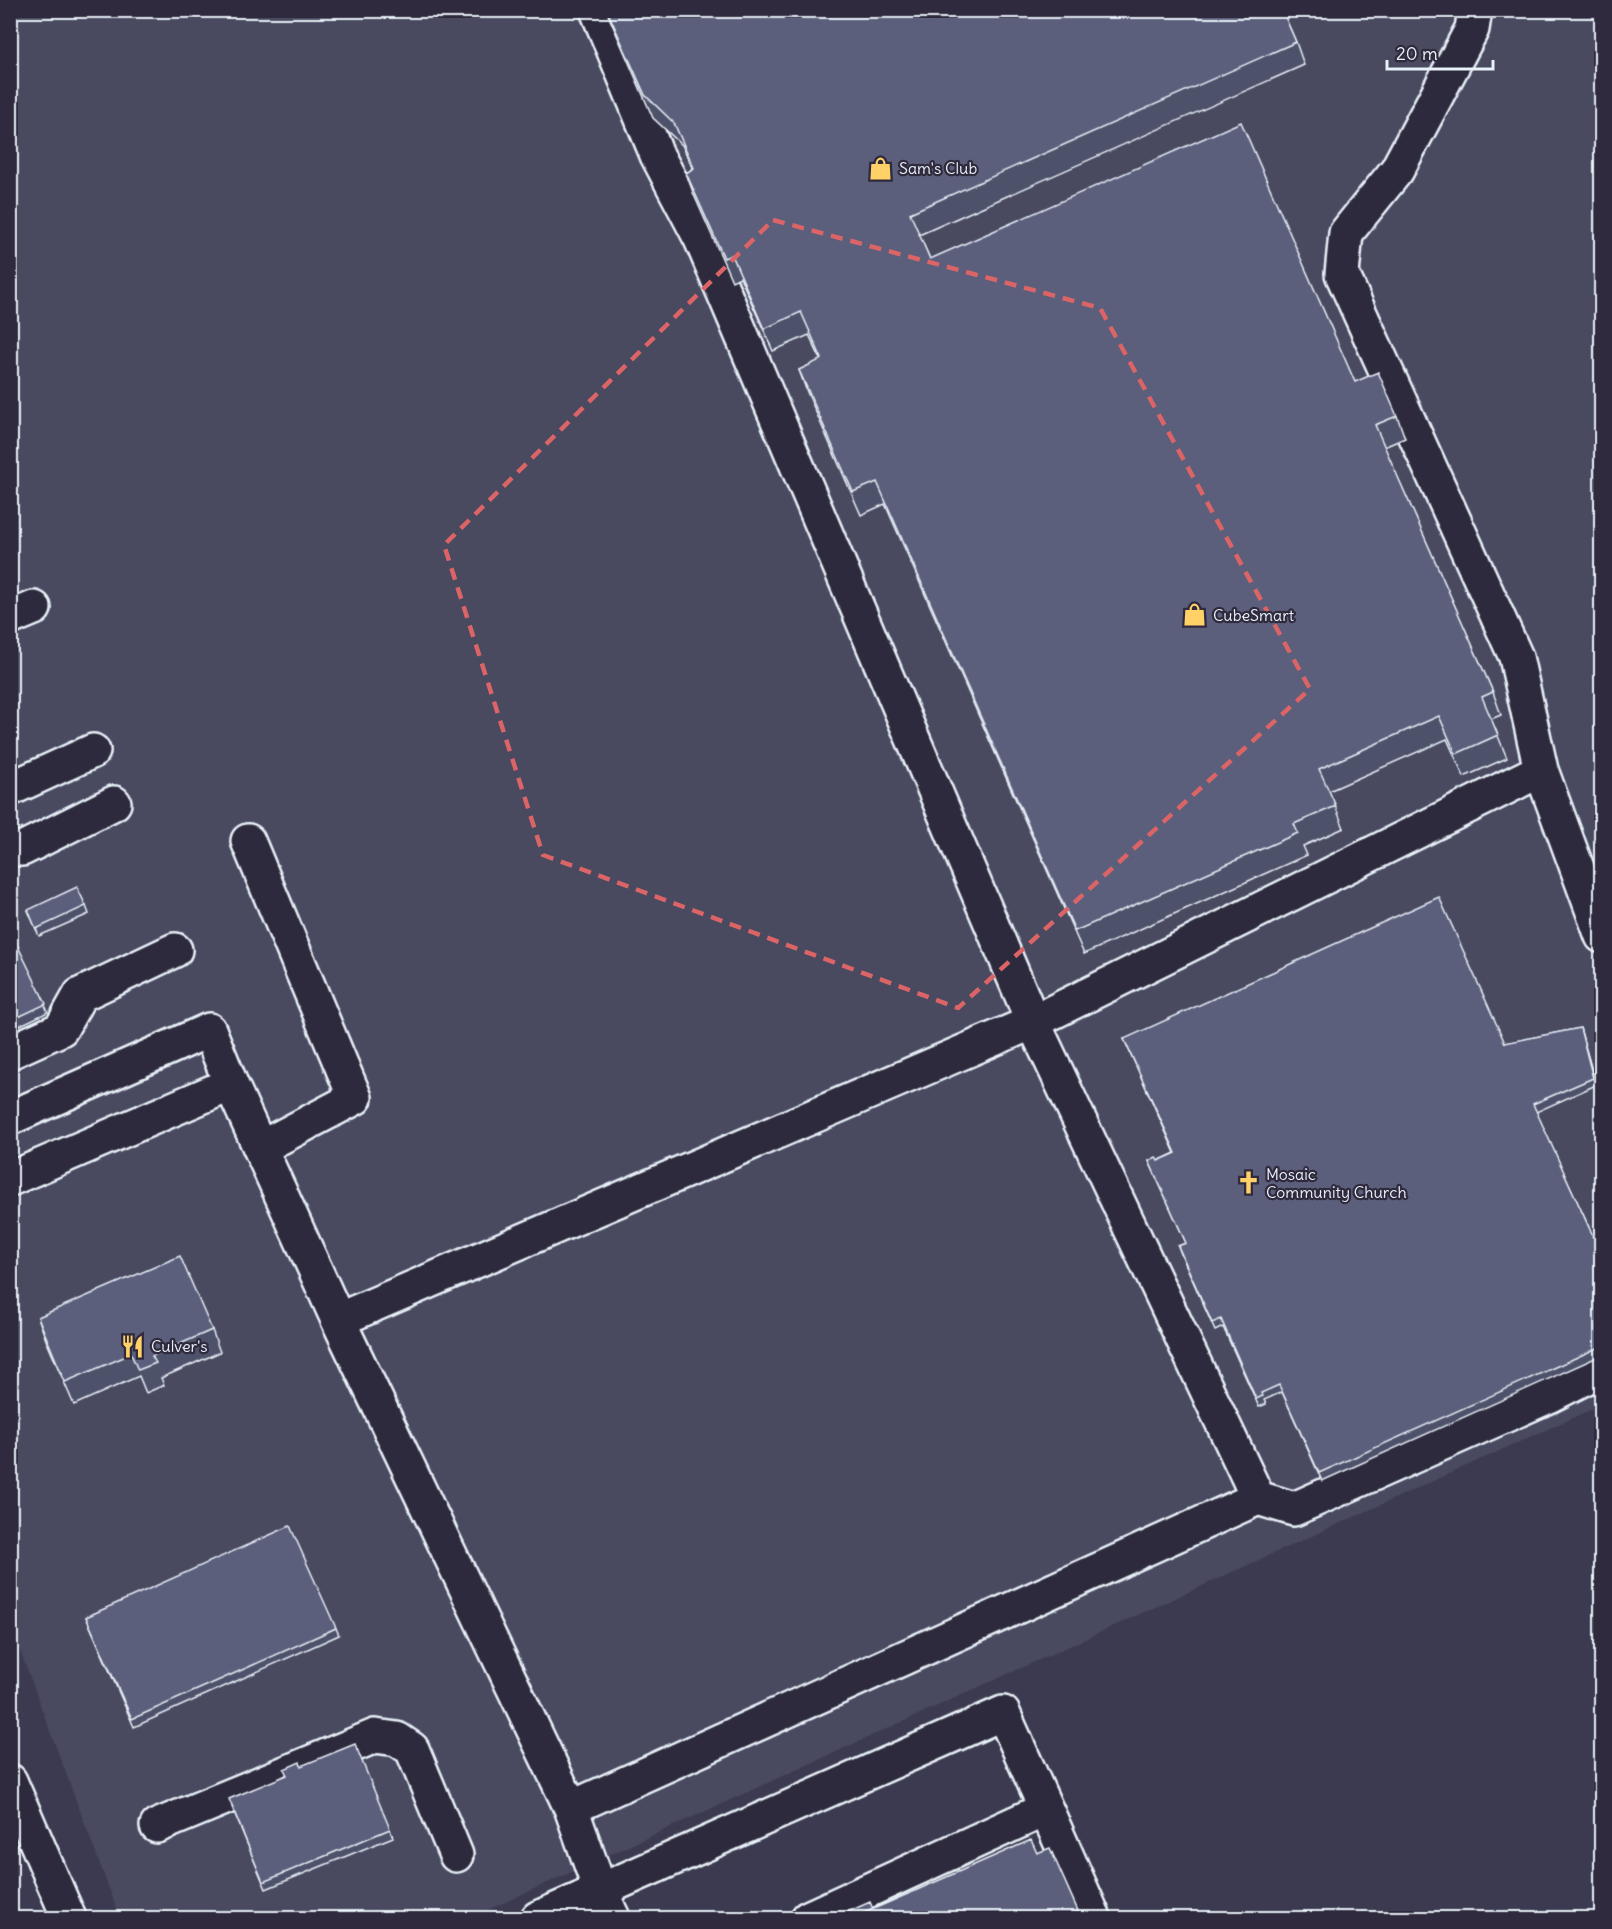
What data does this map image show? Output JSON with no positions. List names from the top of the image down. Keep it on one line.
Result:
{"places":{"shop":["Sam's Club","CubeSmart"],"church":["Mosaic Community Church"],"restaurant":["Culver's"]},"scale_bar":"20 m"}
